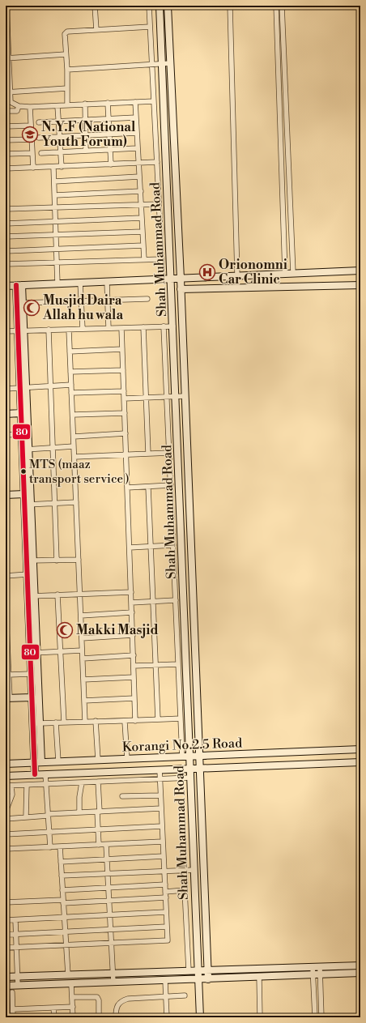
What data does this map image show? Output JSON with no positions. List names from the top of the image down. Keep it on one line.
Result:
{"streets":{"street":["Shah Muhammad Road","Korangi No.2.5 Road"]},"crossings":[["Shah Muhammad Road","Korangi No.2.5 Road"]],"places":{"school or university":["N.Y.F (National Youth Forum)"],"hospital":["Orionomni Car Clinic"],"mosque":["Musjid Daira Allah hu wala","Makki Masjid"],"other":["MTS (maaz transport service )"]},"lines":["transit line 80"]}
